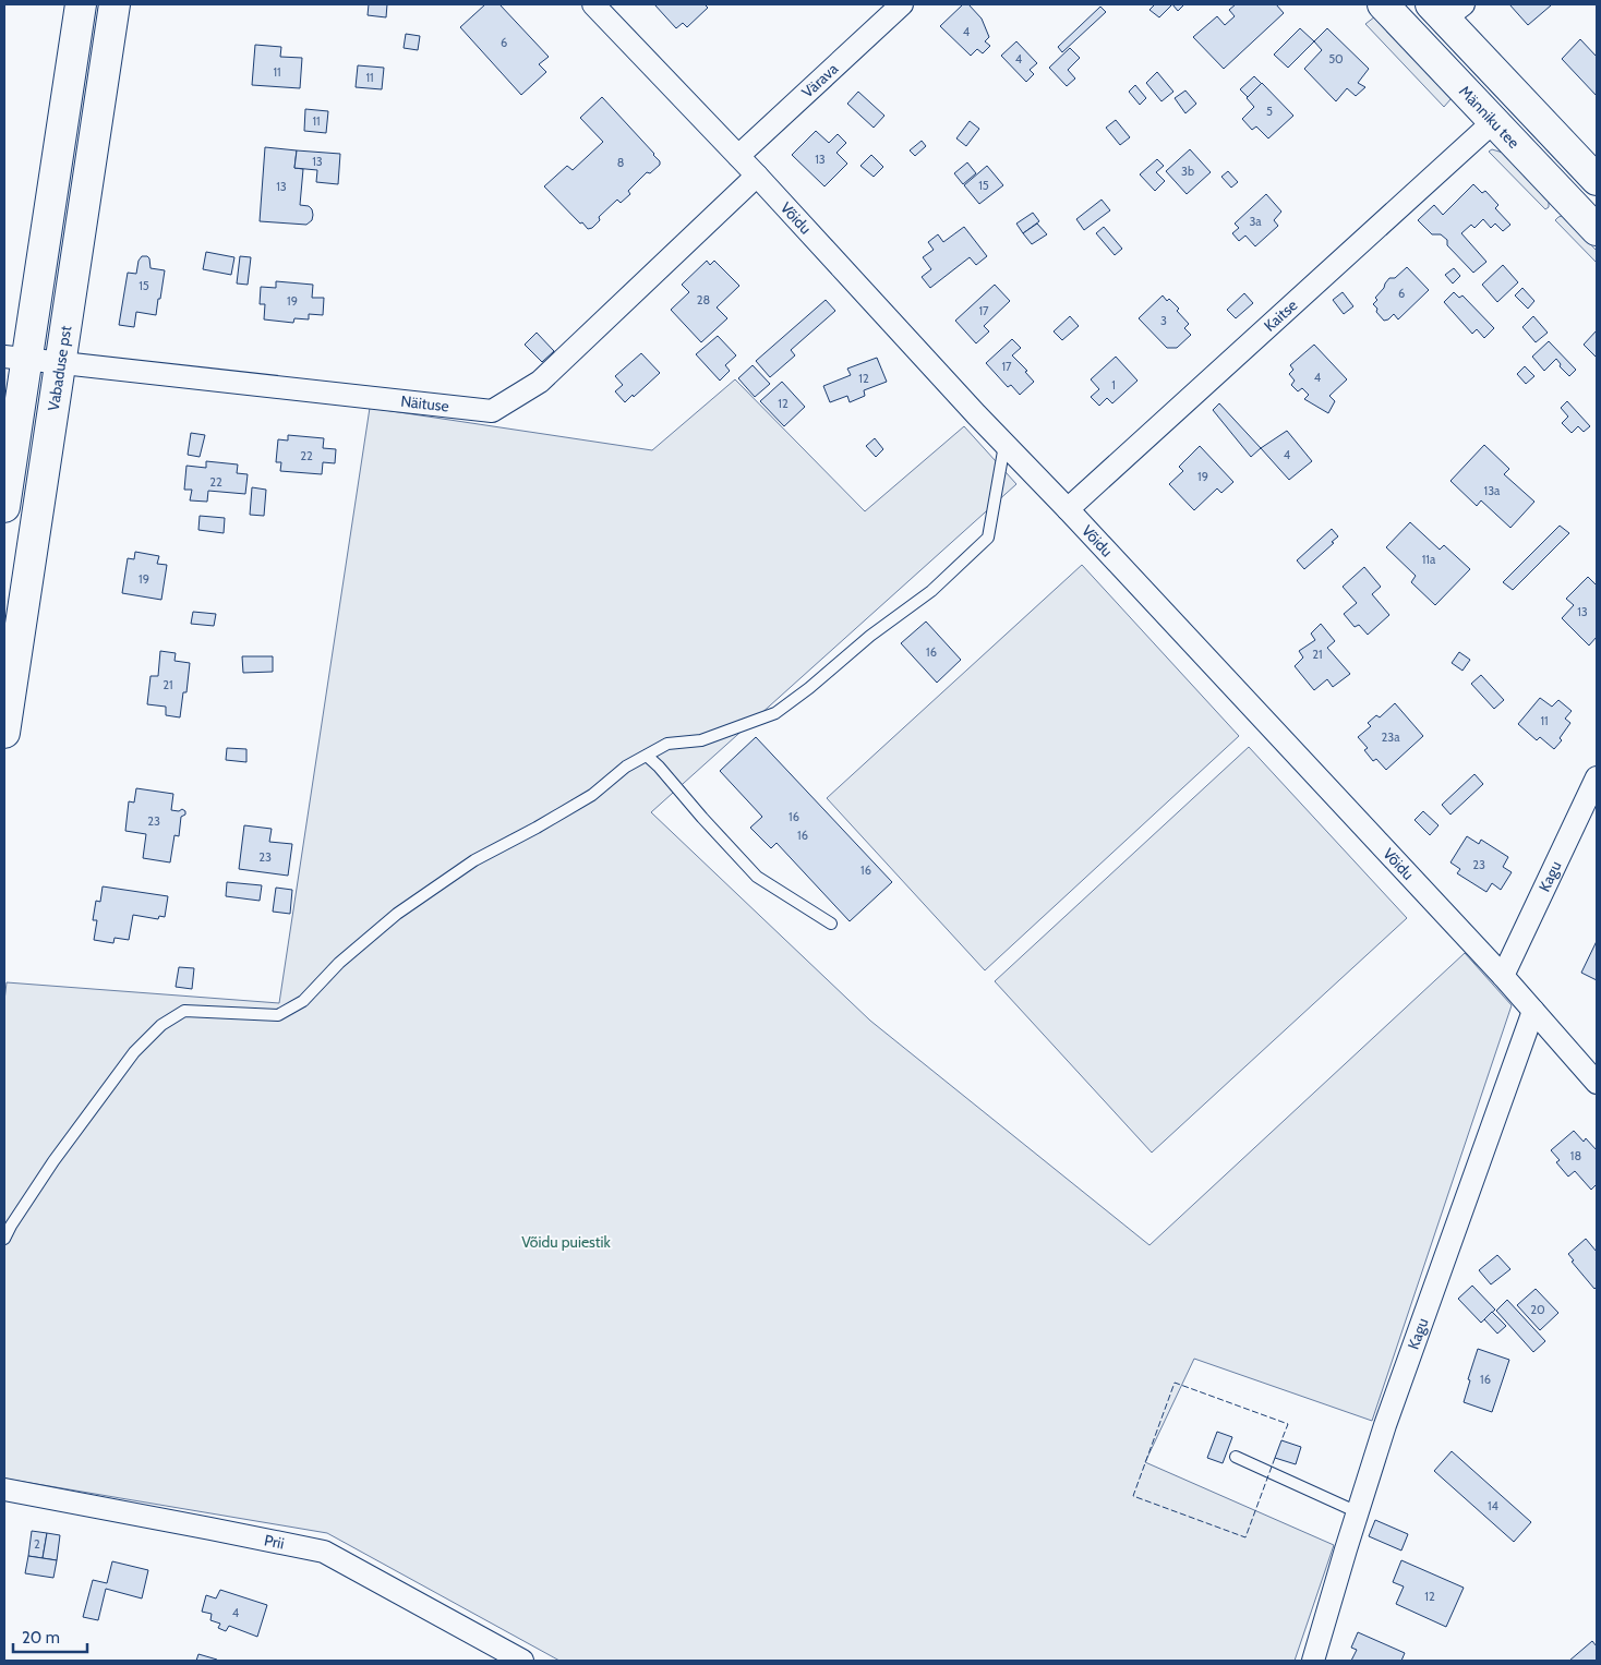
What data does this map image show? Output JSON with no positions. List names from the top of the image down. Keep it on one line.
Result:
{"streets":{"main road":["Männiku tee","Vabaduse pst"],"street":["Värava","Võidu","Kaitse","Näituse","Kagu","Prii"]},"crossings":[["Värava","Võidu"],["Männiku tee","Kaitse"],["Võidu","Kaitse"],["Võidu","Näituse"],["Võidu","Kagu"],["Vabaduse pst","Näituse"]],"parks":["Võidu puiestik"],"house_numbers":["4","6","4","50","11","11","5","11","13","13","8","3b","15","13","3a","15","6","28","19","17","3","17","4","12","1","12","4","22","19","22","13a","11a","19","13","16","21","21","11","23a","16","23","16","23","23","16","18","20","16","14","2","12","4"],"scale_bar":"20 m"}
